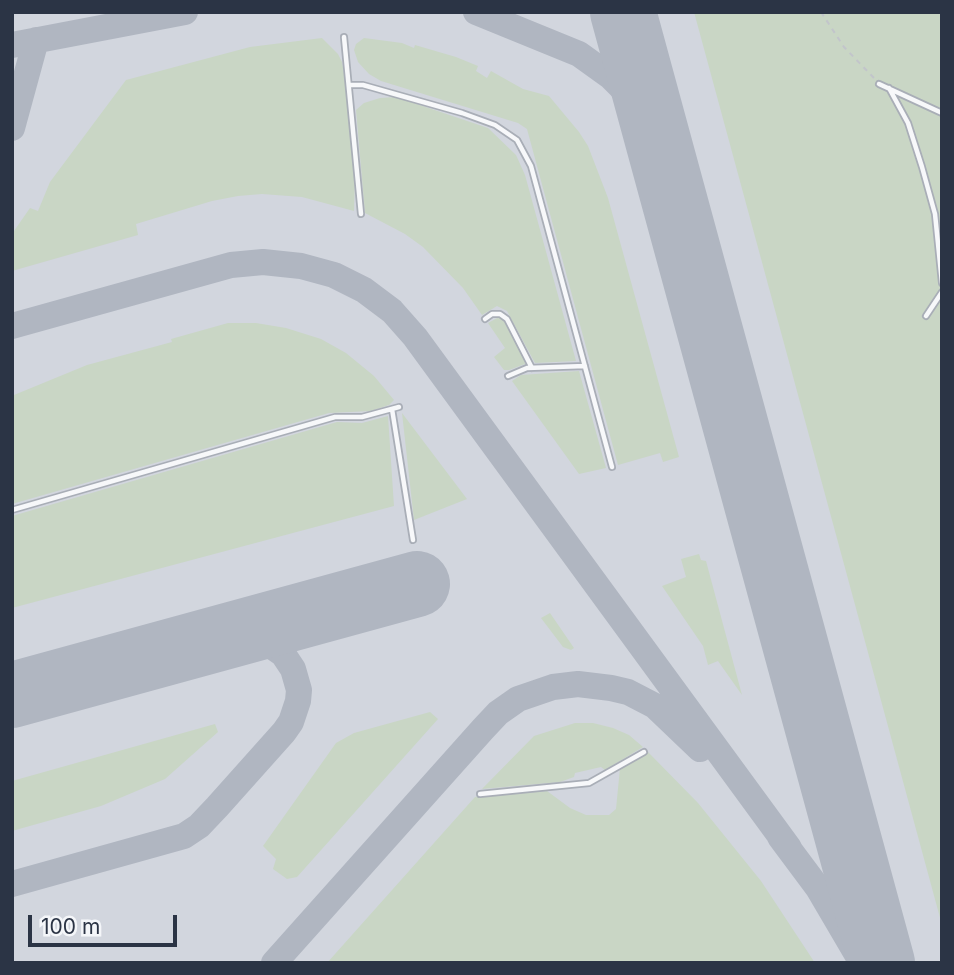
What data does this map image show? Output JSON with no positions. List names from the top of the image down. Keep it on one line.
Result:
{"scale_bar":"100 m"}
